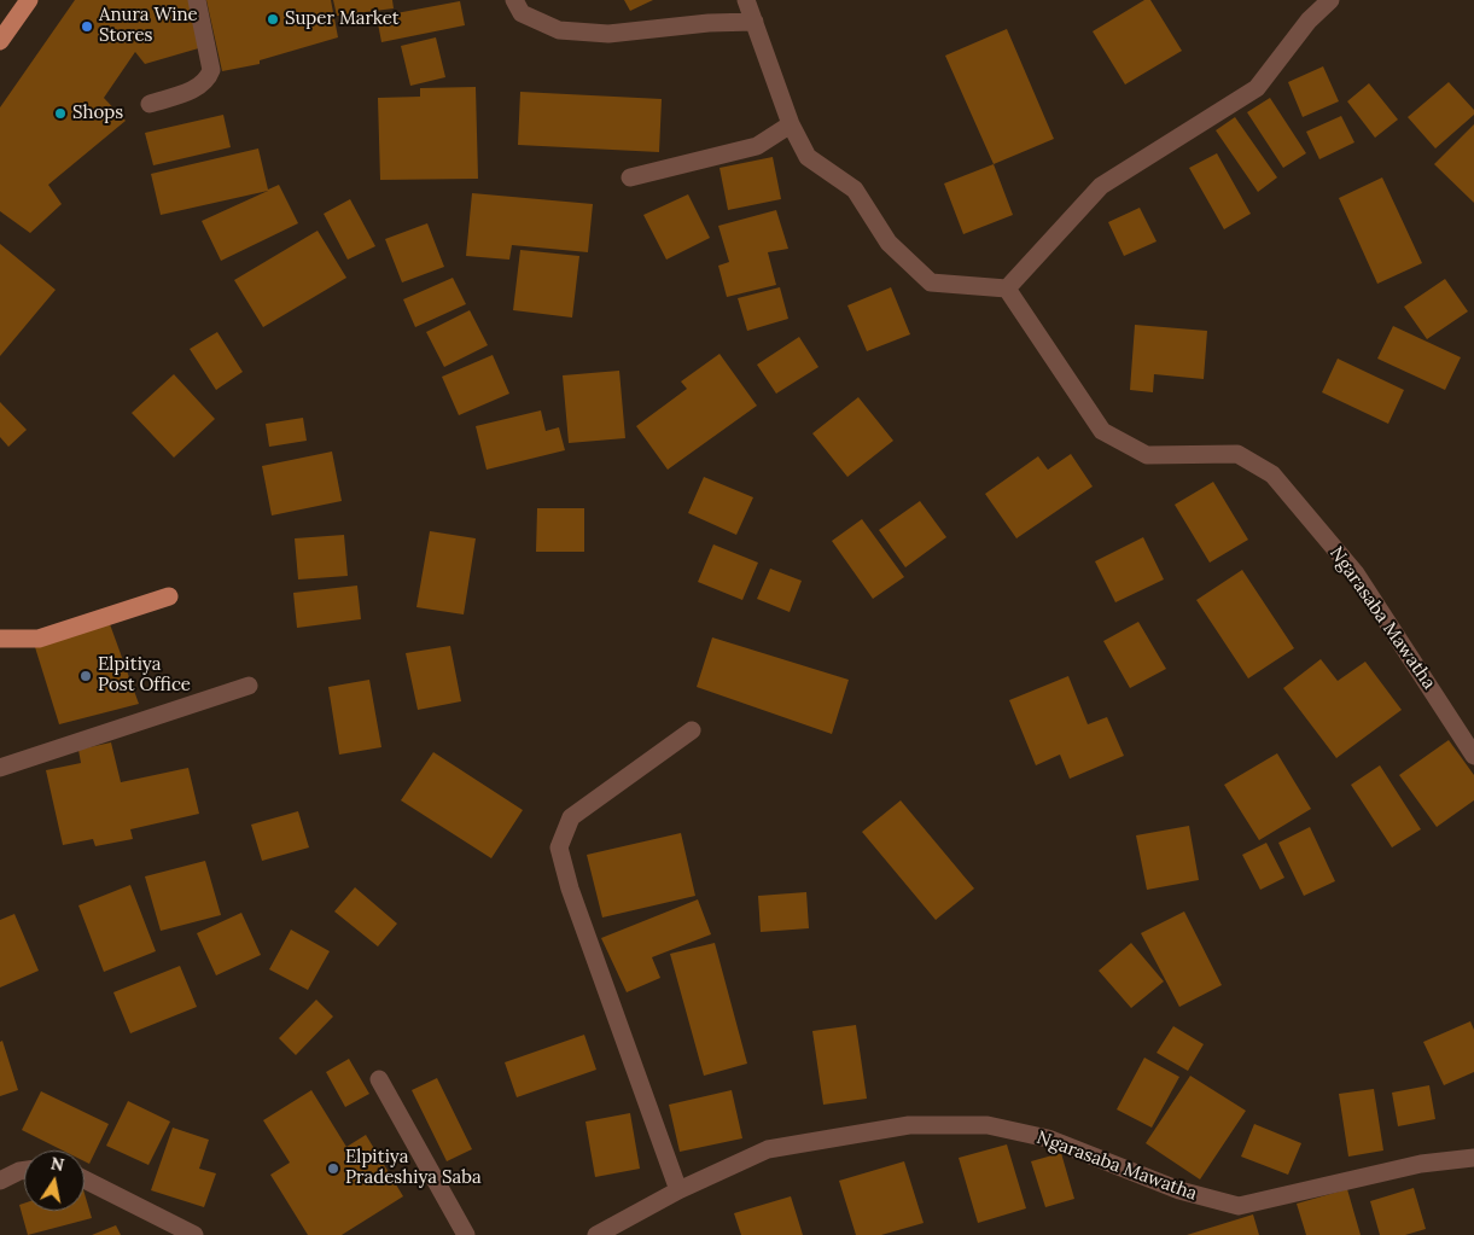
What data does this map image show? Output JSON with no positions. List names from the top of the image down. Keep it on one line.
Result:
{"streets":{"street":["Ngarasaba Mawatha"]},"places":["Super Market","Anura Wine Stores","Shops","Elpitiya Post Office","Elpitiya Pradeshiya Saba"],"north":"top"}
